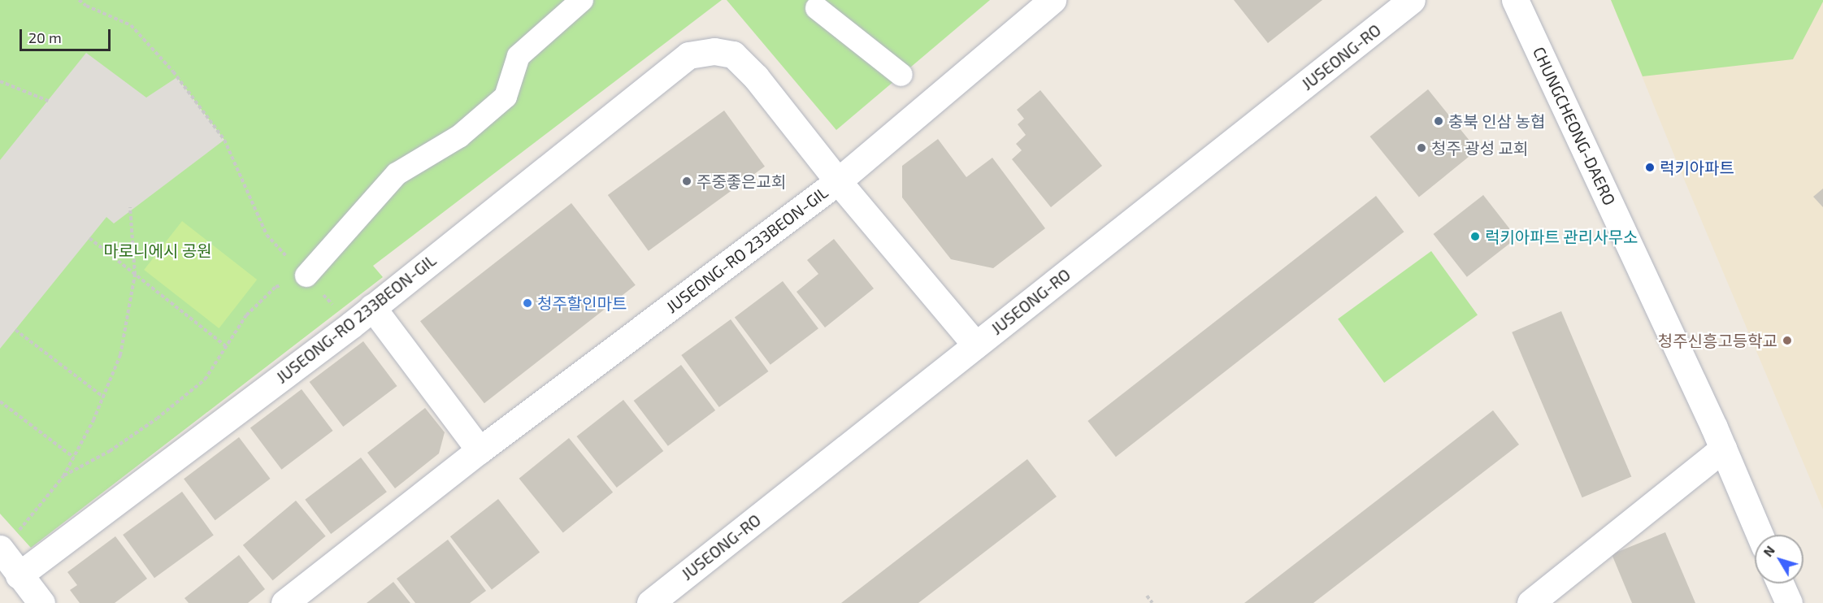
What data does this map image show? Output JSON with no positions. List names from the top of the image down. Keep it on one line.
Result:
{"streets":{"street":["JUSEONG-RO","CHUNGCHEONG-DAERO","JUSEONG-RO 233BEON-GIL"]},"parks":["마로니에시 공원"],"places":["충북 인삼 농협","청주 광성 교회","럭키아파트","주중좋은교회","럭키아파트 관리사무소","청주할인마트","청주신흥고등학교"],"scale_bar":"20 m","north":"top left"}
